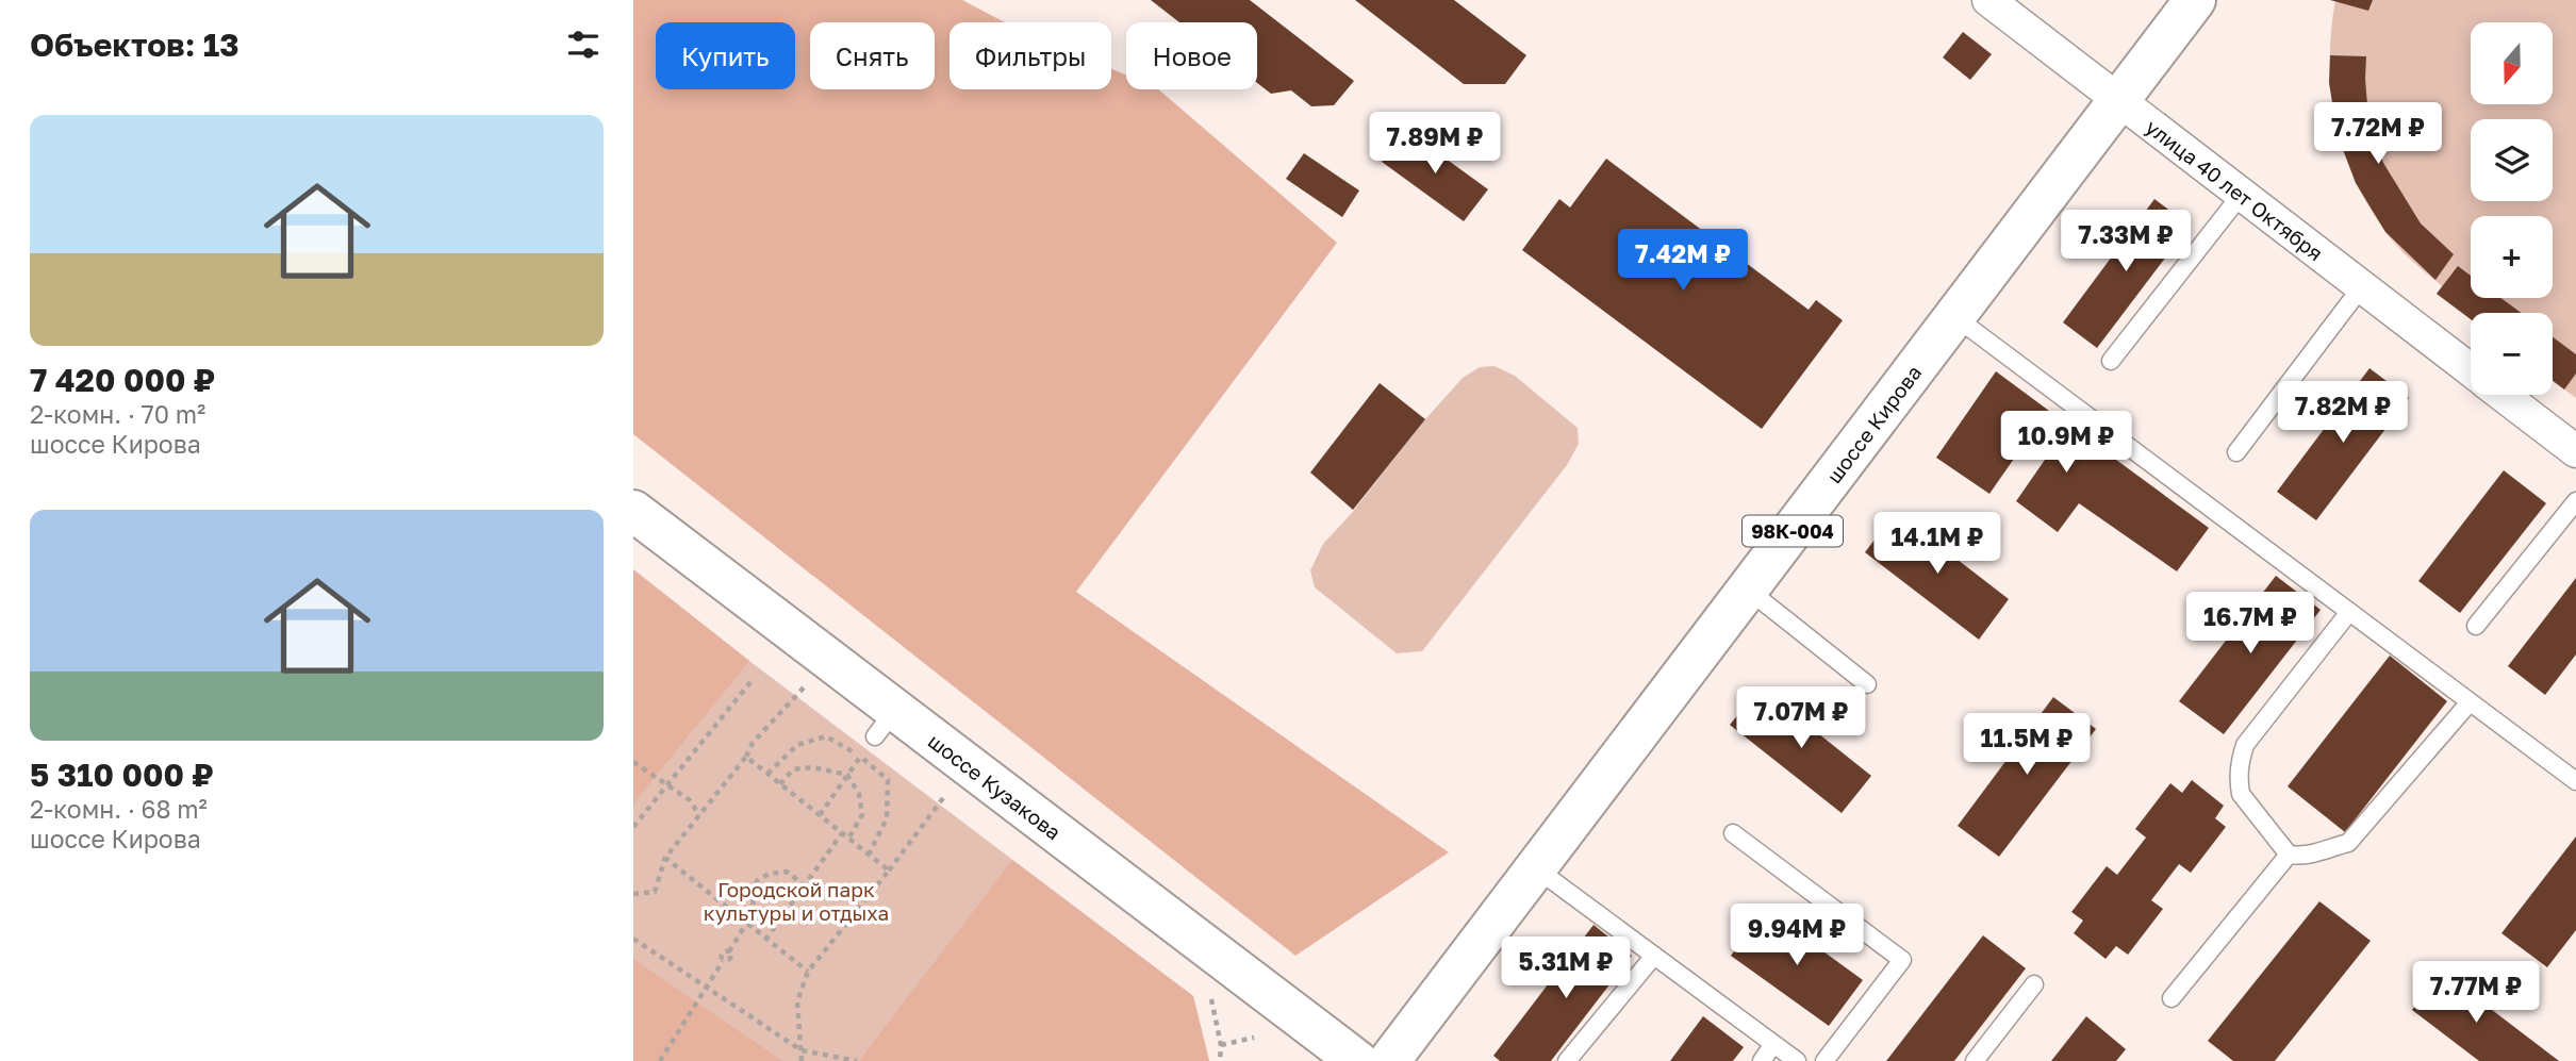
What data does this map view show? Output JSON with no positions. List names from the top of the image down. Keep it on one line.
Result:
{"streets":{"main road":["шоссе Кирова","98К-004","шоссе Кузакова"],"street":["улица 40 лет Октября"]},"crossings":[["улица 40 лет Октября","шоссе Кирова"]],"parks":["Городской парк культуры и отдыха"],"north":"bottom","page":{"heading":"Объектов: 13","map_buttons":["+","−"],"chip":["Купить","Снять","Фильтры","Новое"],"list":[{"name":"7 420 000 ₽","note":"2-комн. · 70 m² · шоссе Кирова"},{"name":"5 310 000 ₽","note":"2-комн. · 68 m² · шоссе Кирова"}],"price":["7.72M ₽","7.89M ₽","7.33M ₽","7.42M ₽","7.82M ₽","10.9M ₽","14.1M ₽","16.7M ₽","7.07M ₽","11.5M ₽","9.94M ₽","5.31M ₽","7.77M ₽"]}}
